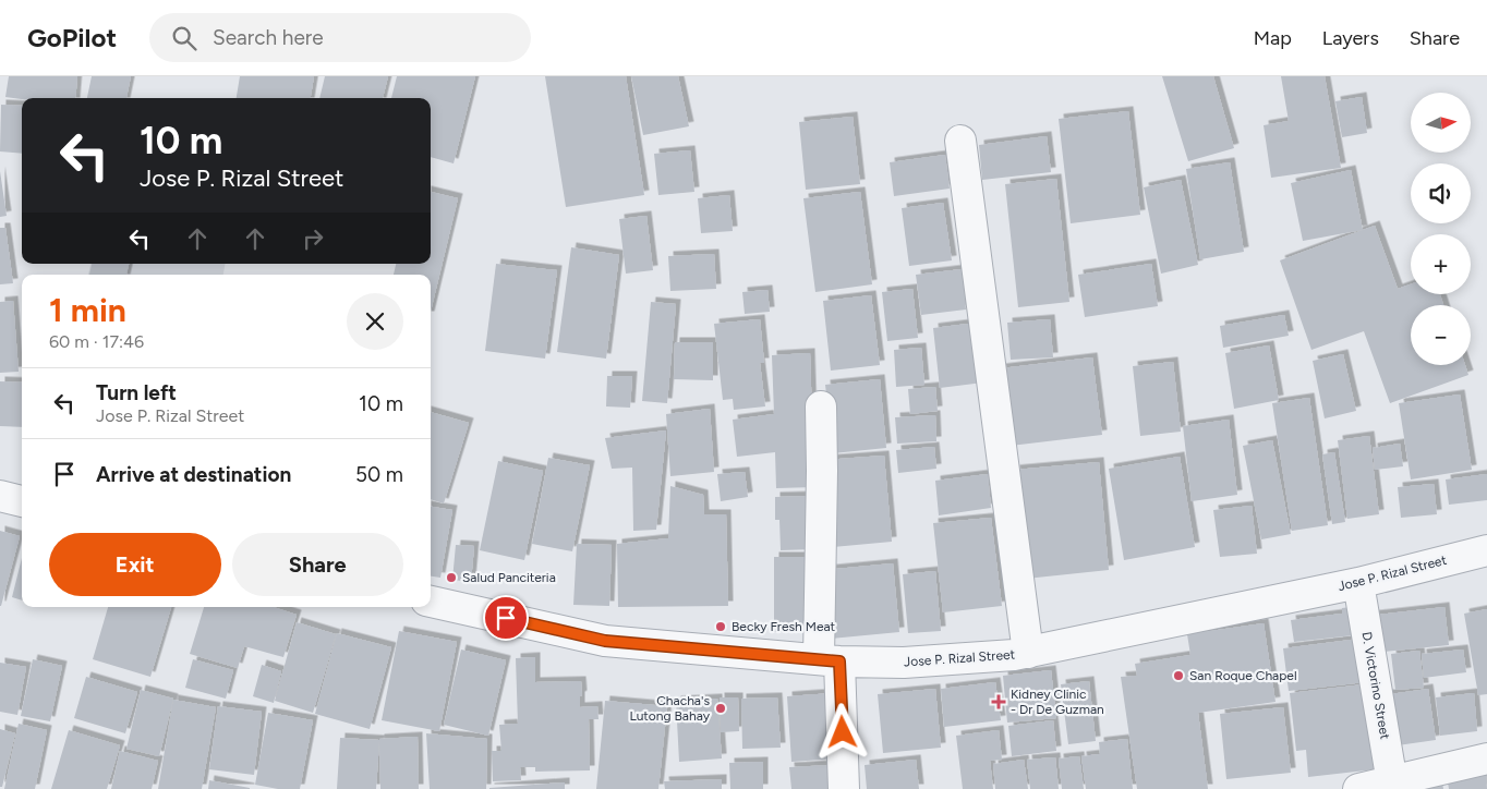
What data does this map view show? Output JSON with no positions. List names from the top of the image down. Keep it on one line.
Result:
{"streets":{"street":["Jose P. Rizal Street","D. Victorino Street"]},"crossings":[["Jose P. Rizal Street","D. Victorino Street"]],"places":{"other":["Salud Panciteria","Becky Fresh Meat","San Roque Chapel","Chacha's Lutong Bahay"],"health":["Kidney Clinic - Dr De Guzman"]},"north":"right","page":{"header":"GoPilot","search":"Search here","nav":["Map","Layers","Share"],"map_buttons":["+","−"],"turn":["10 m","Jose P. Rizal Street"],"heading":["1 min","60 m · 17:46"],"list":[{"name":"Turn left","note":"Jose P. Rizal Street","value":"10 m"},{"name":"Arrive at destination","value":"50 m"}],"buttons":["Exit","Share"]}}
